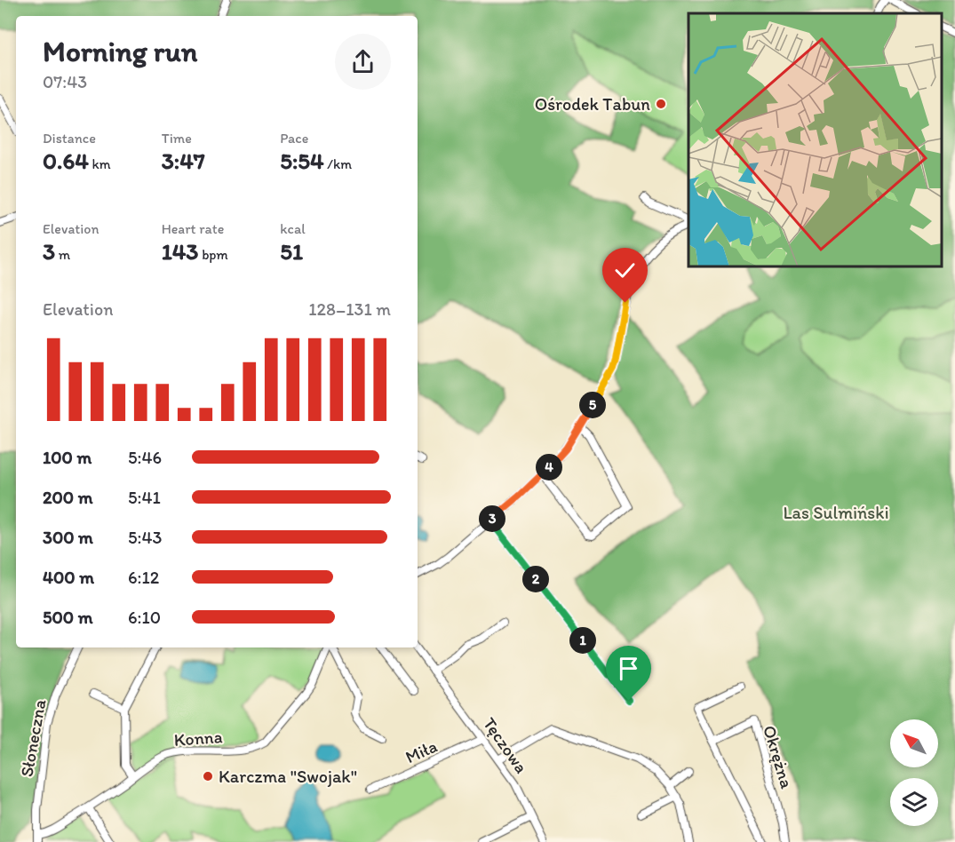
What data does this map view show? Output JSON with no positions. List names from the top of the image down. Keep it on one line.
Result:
{"streets":{"street":["Słoneczna","Konna","Tęczowa","Miła","Okrężna"]},"crossings":[["Słoneczna","Konna"],["Tęczowa","Miła"]],"parks":["Las Sulmiński"],"places":["Ośrodek Tabun","Karczma \"Swojak\""],"north":"top left","page":{"heading":["Morning run","07:43"],"stats":[["Distance","0.64 km"],["Time","3:47"],["Pace","5:54 /km"],["Elevation","3 m"],["Heart rate","143 bpm"],["kcal","51"]],"chart":["Elevation","128–131 m"],"pins":["5","4","3","2","1"],"list":[{"name":"100 m","note":"5:46"},{"name":"200 m","note":"5:41"},{"name":"300 m","note":"5:43"},{"name":"400 m","note":"6:12"},{"name":"500 m","note":"6:10"}]}}
